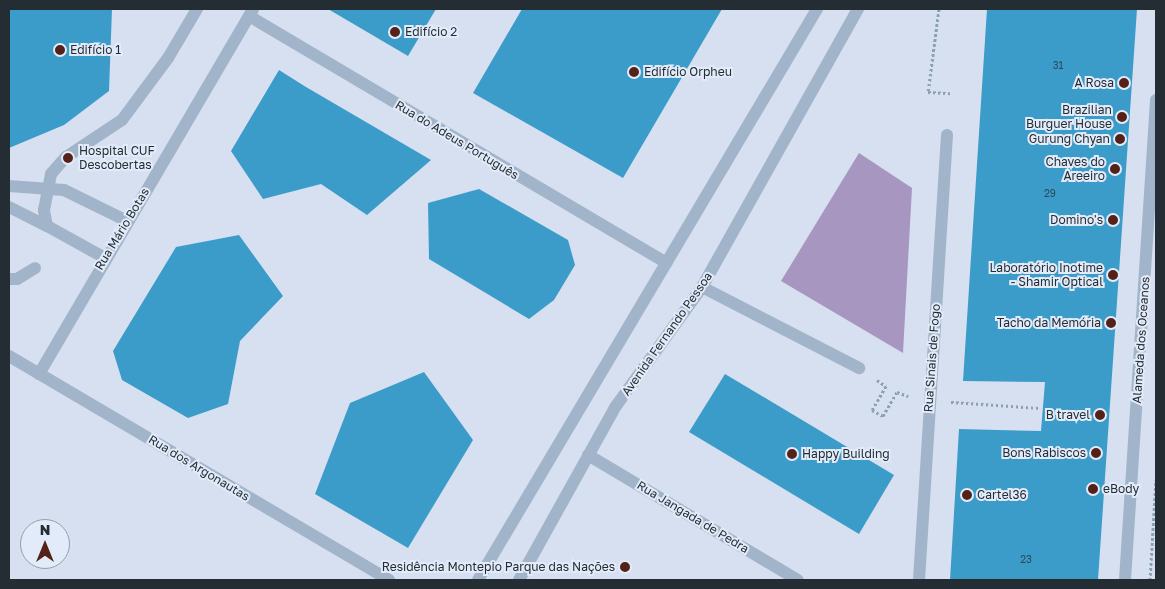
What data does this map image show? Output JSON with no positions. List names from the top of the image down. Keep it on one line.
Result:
{"streets":{"street":["Rua do Adeus Português","Rua Mário Botas","Avenida Fernando Pessoa","Alameda dos Oceanos","Rua Sinais de Fogo","Rua dos Argonautas","Rua Jangada de Pedra"]},"crossings":[["Rua do Adeus Português","Rua Mário Botas"],["Rua Mário Botas","Rua dos Argonautas"],["Avenida Fernando Pessoa","Rua Jangada de Pedra"]],"places":["Edifício 2","Edifício 1","Edifício Orpheu","A Rosa","Brazilian Burguer House","Gurung Chyan","Hospital CUF Descobertas","Chaves do Areeiro","Domino's","Laboratório Inotime - Shamir Optical","Tacho da Memória","B travel","Bons Rabiscos","Happy Building","eBody","Cartel36","Residência Montepio Parque das Nações"],"house_numbers":["31","29","23"],"north":"top"}
